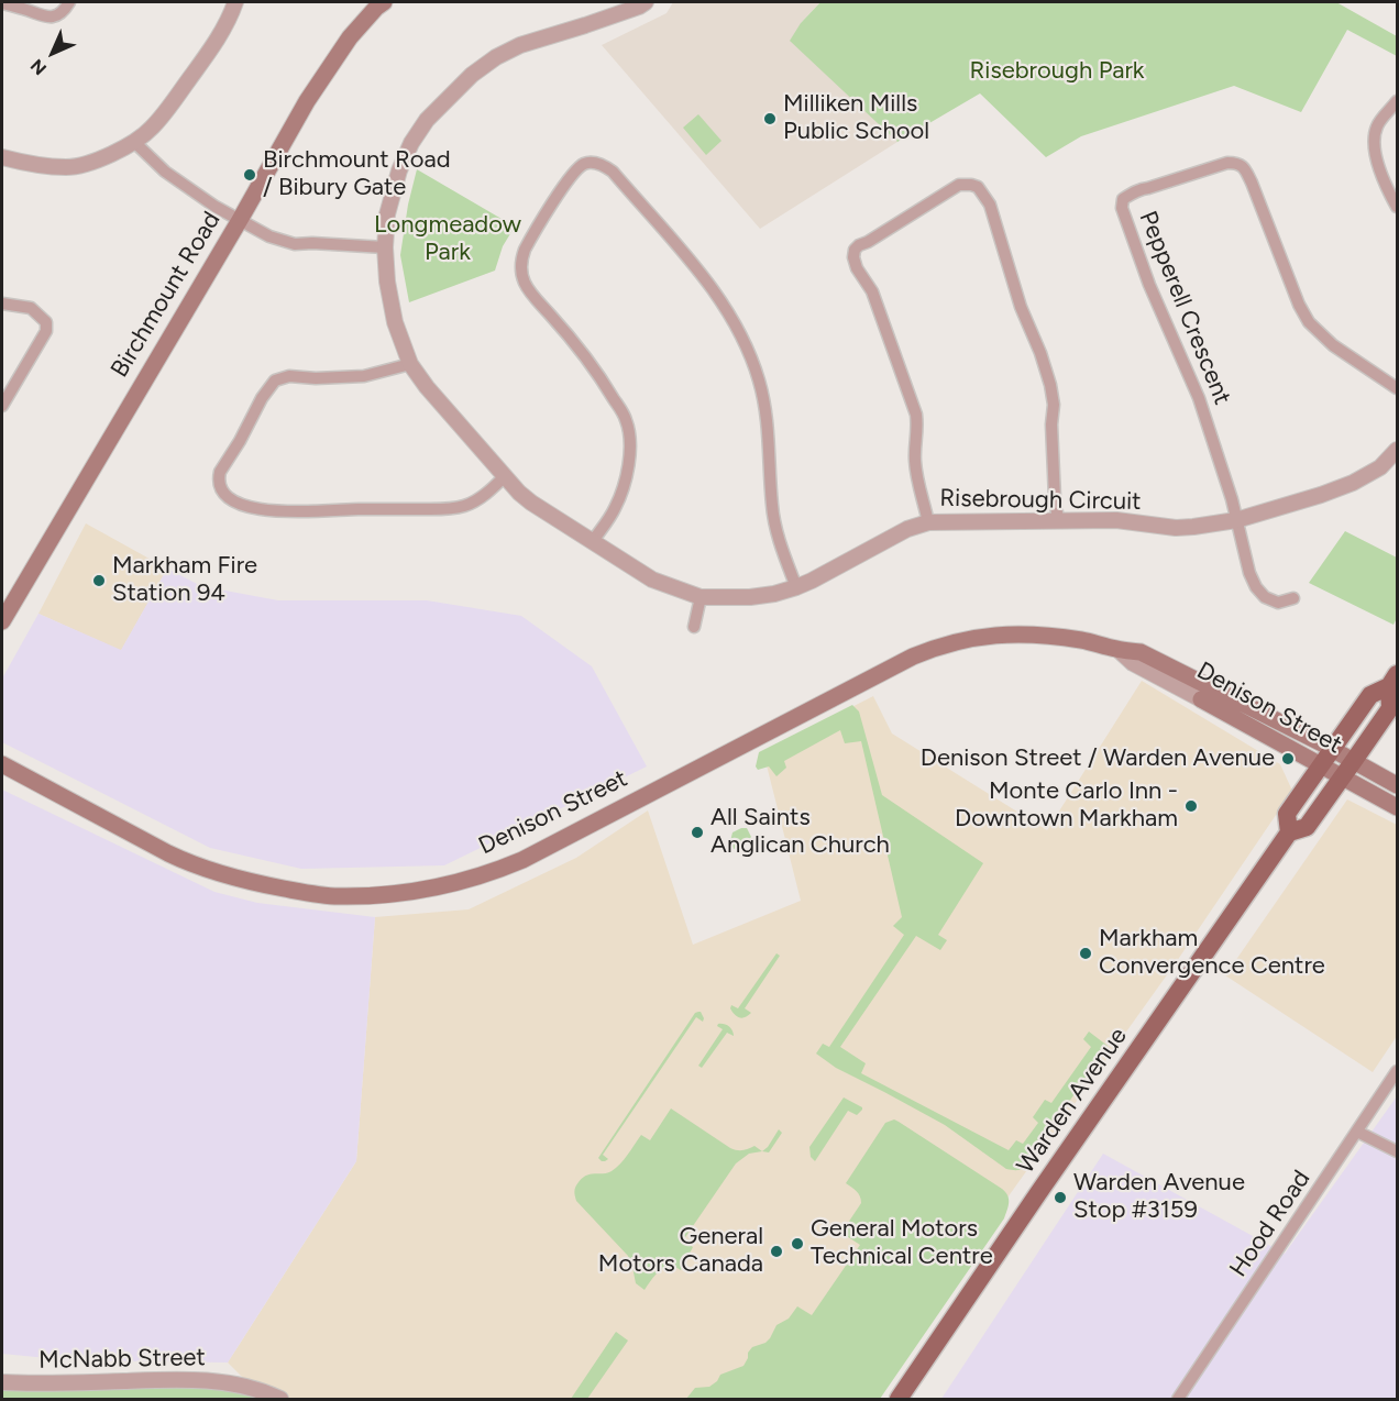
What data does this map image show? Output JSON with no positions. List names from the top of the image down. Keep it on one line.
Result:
{"streets":{"main road":["Birchmount Road","Denison Street","Warden Avenue"],"street":["Pepperell Crescent","Risebrough Circuit","Hood Road","McNabb Street"]},"crossings":[["Pepperell Crescent","Risebrough Circuit"],["Denison Street","Warden Avenue"]],"parks":["Risebrough Park","Longmeadow Park"],"places":["Milliken Mills Public School","Birchmount Road / Bibury Gate","Markham Fire Station 94","Denison Street / Warden Avenue","Monte Carlo Inn - Downtown Markham","All Saints Anglican Church","Markham Convergence Centre","Warden Avenue Stop #3159","General Motors Technical Centre","General Motors Canada"],"north":"bottom left"}
